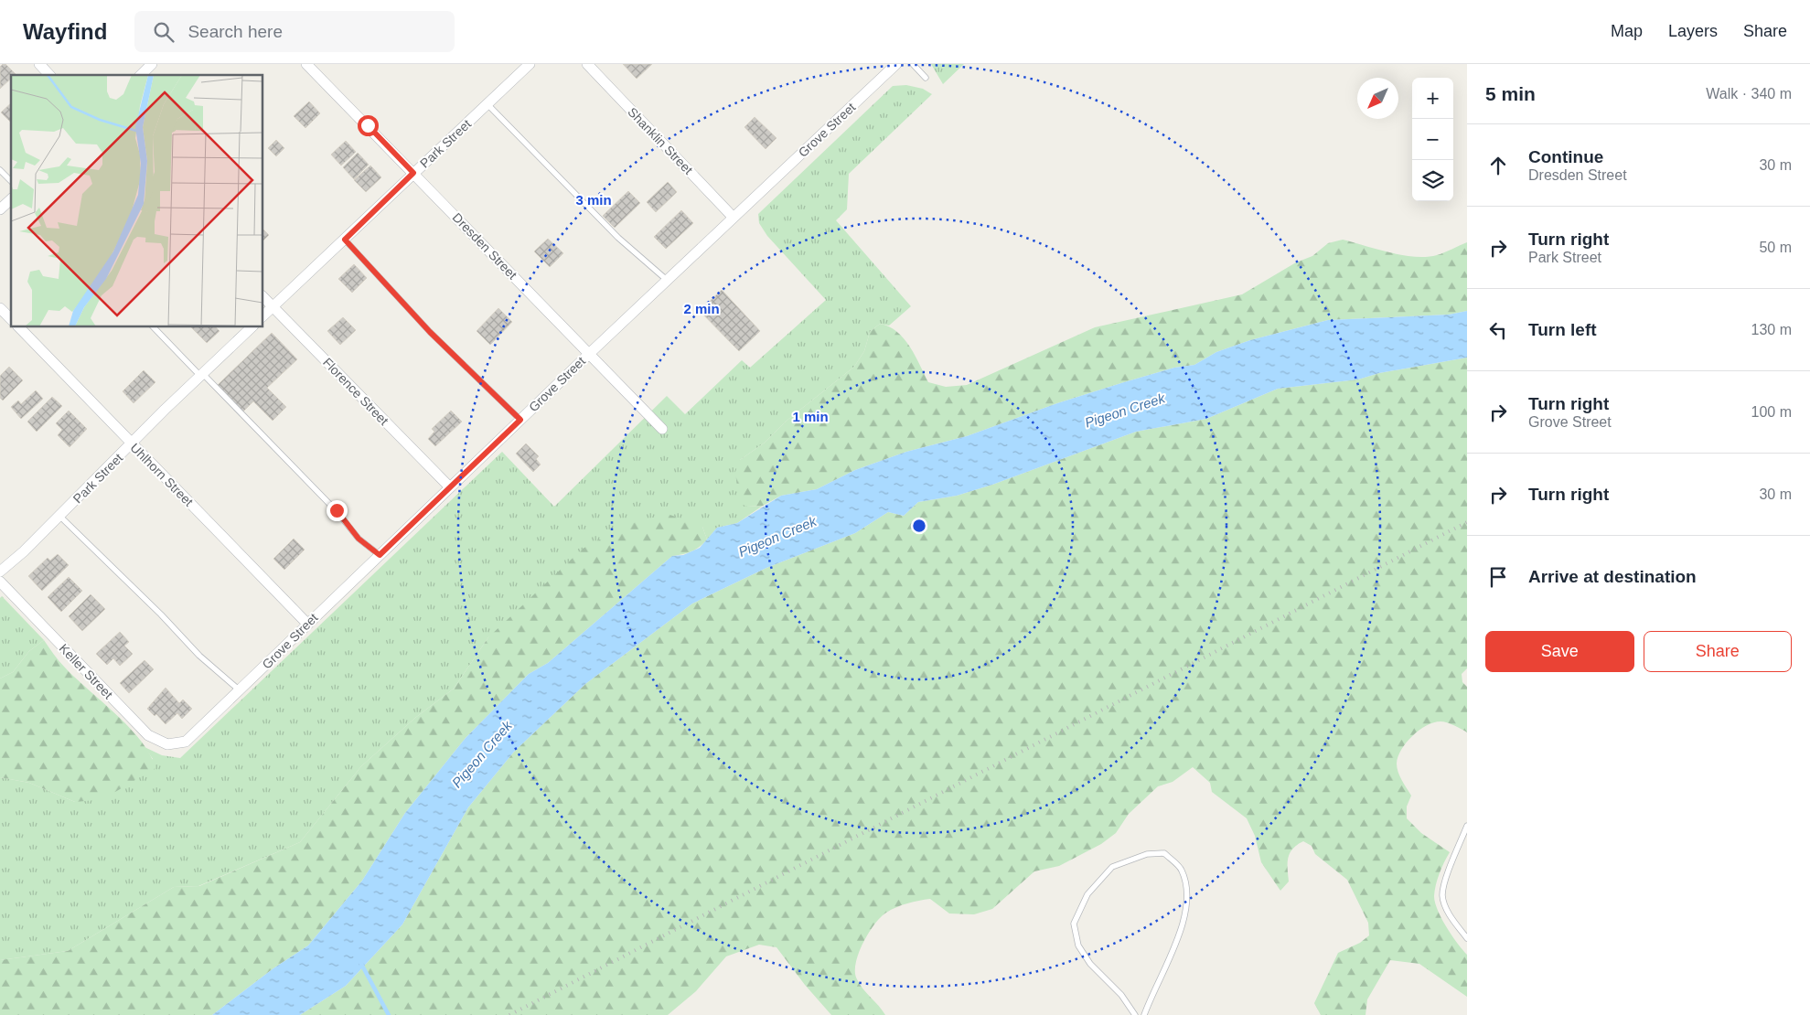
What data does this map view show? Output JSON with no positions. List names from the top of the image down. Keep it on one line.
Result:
{"streets":{"street":["Grove Street","Shanklin Street","Park Street","Dresden Street","Florence Street","Uhlhorn Street","Keller Street"]},"crossings":[["Grove Street","Shanklin Street"],["Grove Street","Dresden Street"],["Grove Street","Florence Street"],["Grove Street","Uhlhorn Street"],["Grove Street","Keller Street"],["Park Street","Dresden Street"],["Park Street","Florence Street"],["Park Street","Uhlhorn Street"]],"water":["Pigeon Creek"],"north":"bottom left","page":{"header":"Wayfind","search":"Search here","nav":["Map","Layers","Share"],"heading":["5 min","Walk · 340 m"],"map_buttons":["+","−"],"list":[["Continue","Dresden Street","30 m"],["Turn right","Park Street","50 m"],["Turn left","130 m"],["Turn right","Grove Street","100 m"],["Turn right","30 m"],"Arrive at destination"],"buttons":["Save","Share"]},"rings":["3 min","2 min","1 min"]}
